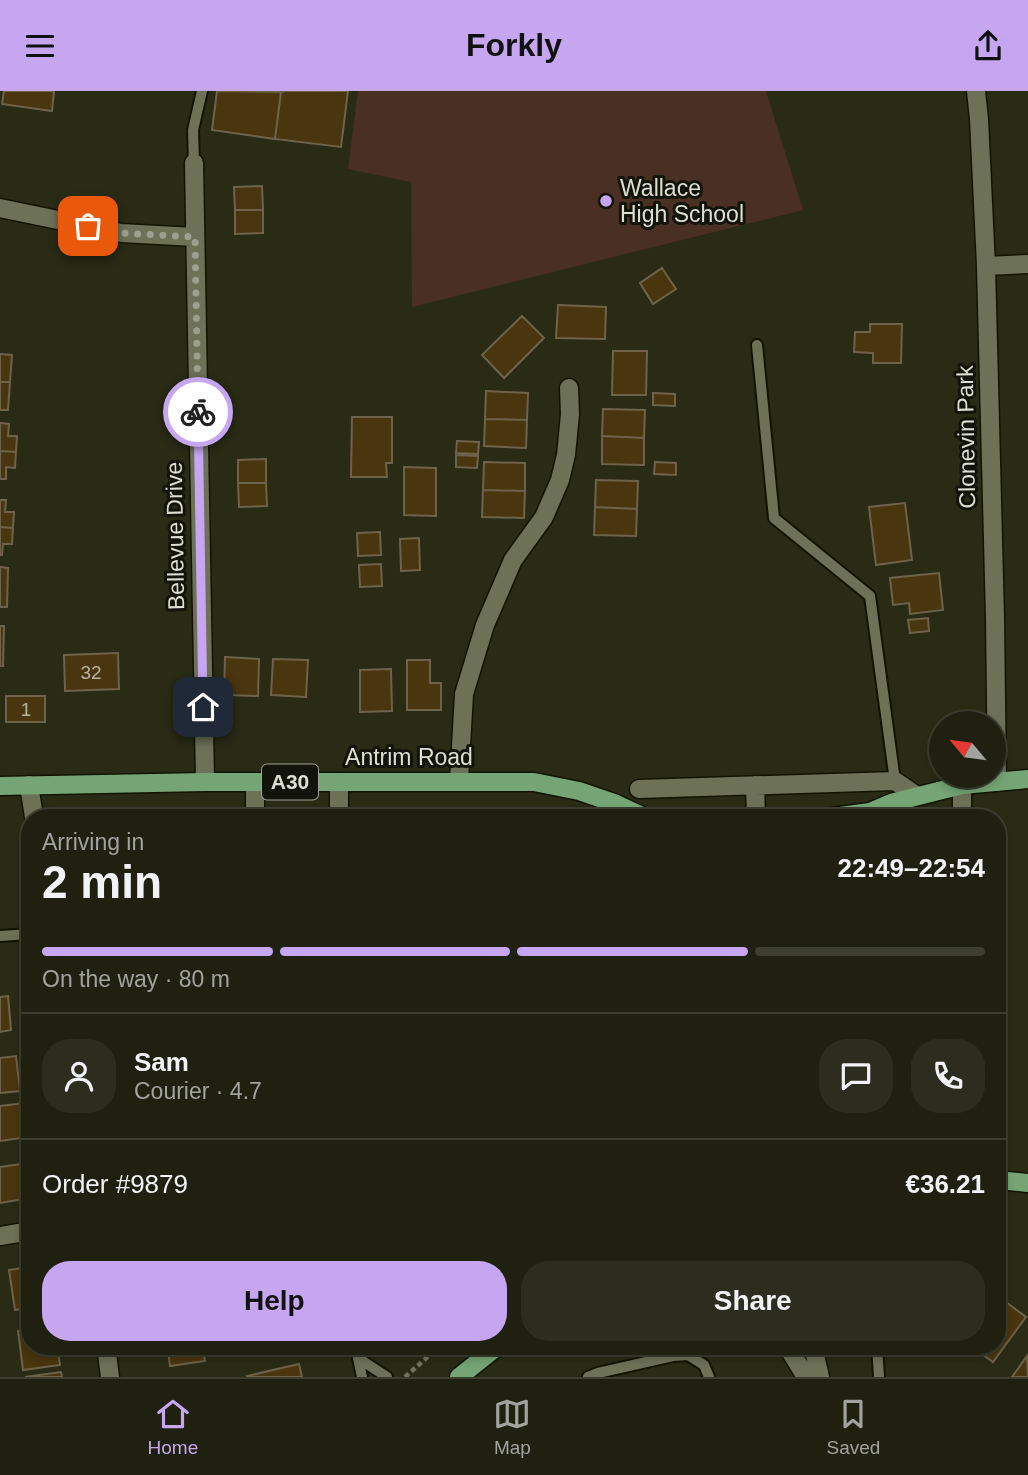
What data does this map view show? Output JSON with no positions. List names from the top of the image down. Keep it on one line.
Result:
{"streets":{"main road":["Antrim Road","A30"],"street":["Clonevin Park","Bellevue Drive"]},"crossings":[["Bellevue Drive","Antrim Road"]],"places":["Wallace High School"],"house_numbers":["32","1"],"north":"top left","page":{"header":"Forkly","heading":["2 min","Arriving in","22:49–22:54"],"panel":["Sam","Courier · 4.7","Order #9879","€36.21"],"bar":"On the way · 80 m","buttons":["Help","Share"],"tabs":["Home","Map","Saved"]}}
